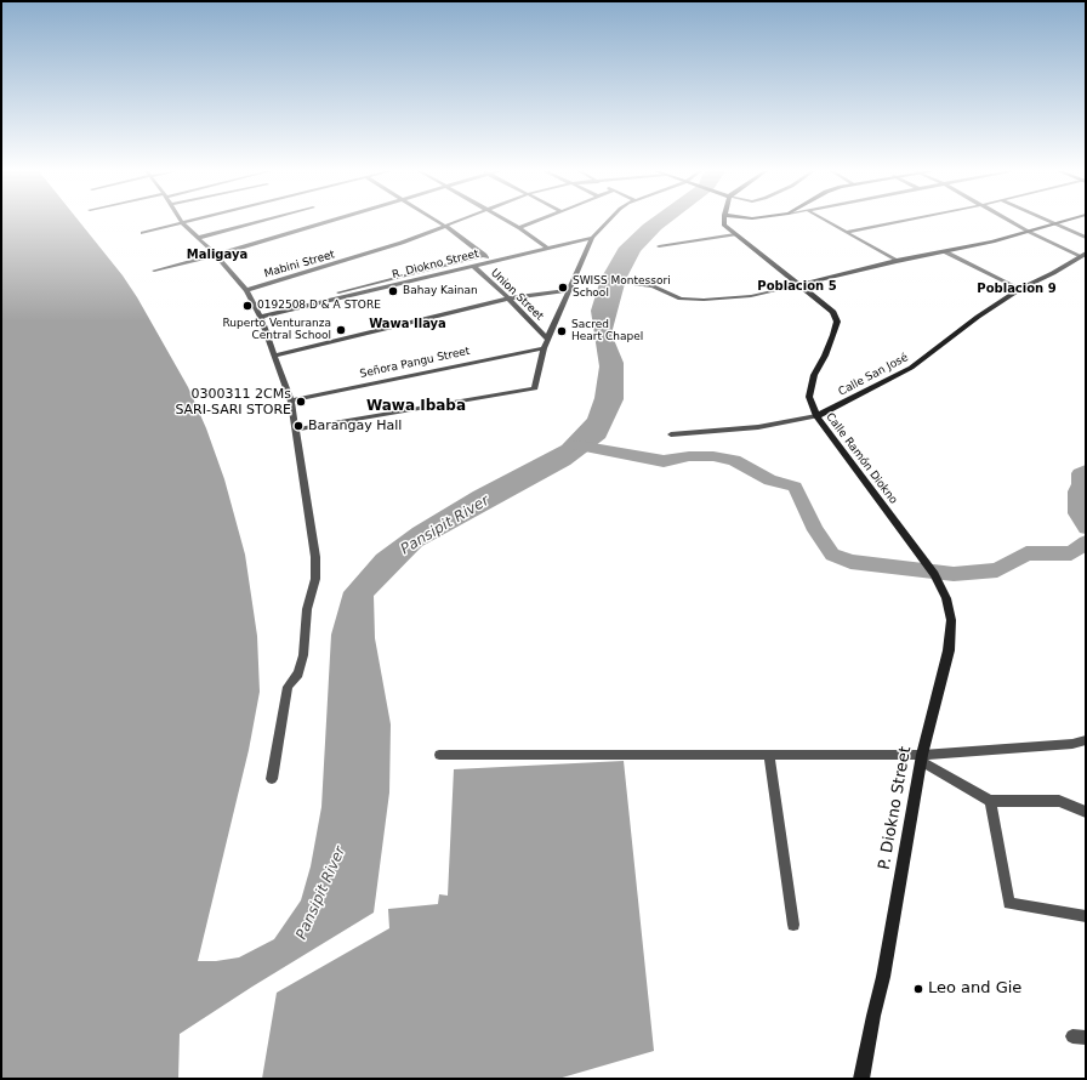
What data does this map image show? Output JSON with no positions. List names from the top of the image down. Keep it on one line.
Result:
{"streets":{"main road":["Calle San José","Calle Ramón Diokno","P. Diokno Street"],"street":["Mabini Street","R. Diokno Street","Union Street","Señora Pangu Street"]},"crossings":[["Mabini Street","Union Street"],["R. Diokno Street","Union Street"],["Calle San José","Calle Ramón Diokno"],["Calle Ramón Diokno","P. Diokno Street"]],"districts":["Maligaya","Poblacion 5","Poblacion 9","Wawa Ilaya","Wawa Ibaba"],"water":["Pansipit River"],"places":["SWISS Montessori School","Bahay Kainan","0192508 D & A STORE","Ruperto Venturanza Central School","Sacred Heart Chapel","0300311 2CMs SARI-SARI STORE","Barangay Hall","Leo and Gie"]}
